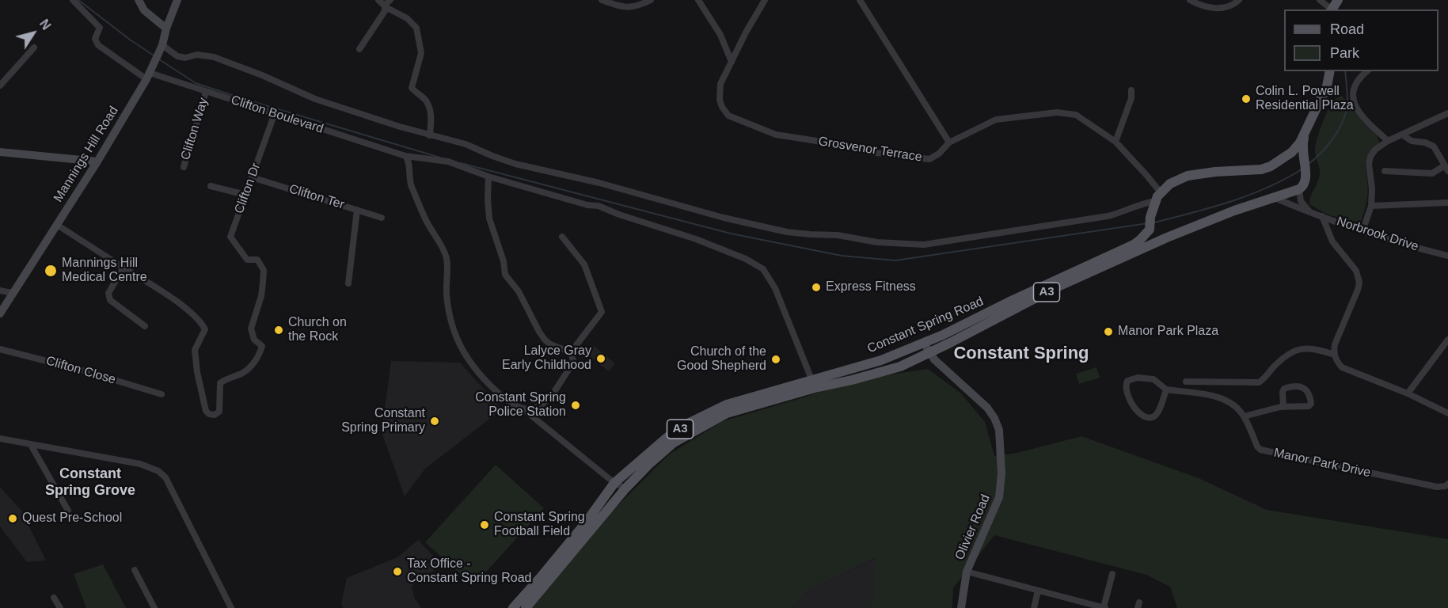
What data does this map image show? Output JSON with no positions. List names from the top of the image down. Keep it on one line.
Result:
{"streets":{"main road":["Mannings Hill Road","A3","Constant Spring Road","Olivier Road"],"street":["Clifton Boulevard","Clifton Way","Grosvenor Terrace","Clifton Dr","Clifton Ter","Norbrook Drive","Clifton Close","Manor Park Drive"]},"crossings":[["Clifton Boulevard","Clifton Way"],["Clifton Boulevard","Mannings Hill Road"],["Clifton Boulevard","Clifton Dr"],["Clifton Boulevard","Constant Spring Road"],["Clifton Dr","Clifton Ter"],["Norbrook Drive","Constant Spring Road"],["Constant Spring Road","Olivier Road"]],"districts":["Constant Spring","Constant Spring Grove"],"places":["Colin L. Powell Residential Plaza","Mannings Hill Medical Centre","Express Fitness","Church on the Rock","Manor Park Plaza","Lalyce Gray Early Childhood","Church of the Good Shepherd","Constant Spring Police Station","Constant Spring Primary","Quest Pre-School","Constant Spring Football Field","Tax Office - Constant Spring Road"],"legend":["Road","Park"],"north":"top right"}
